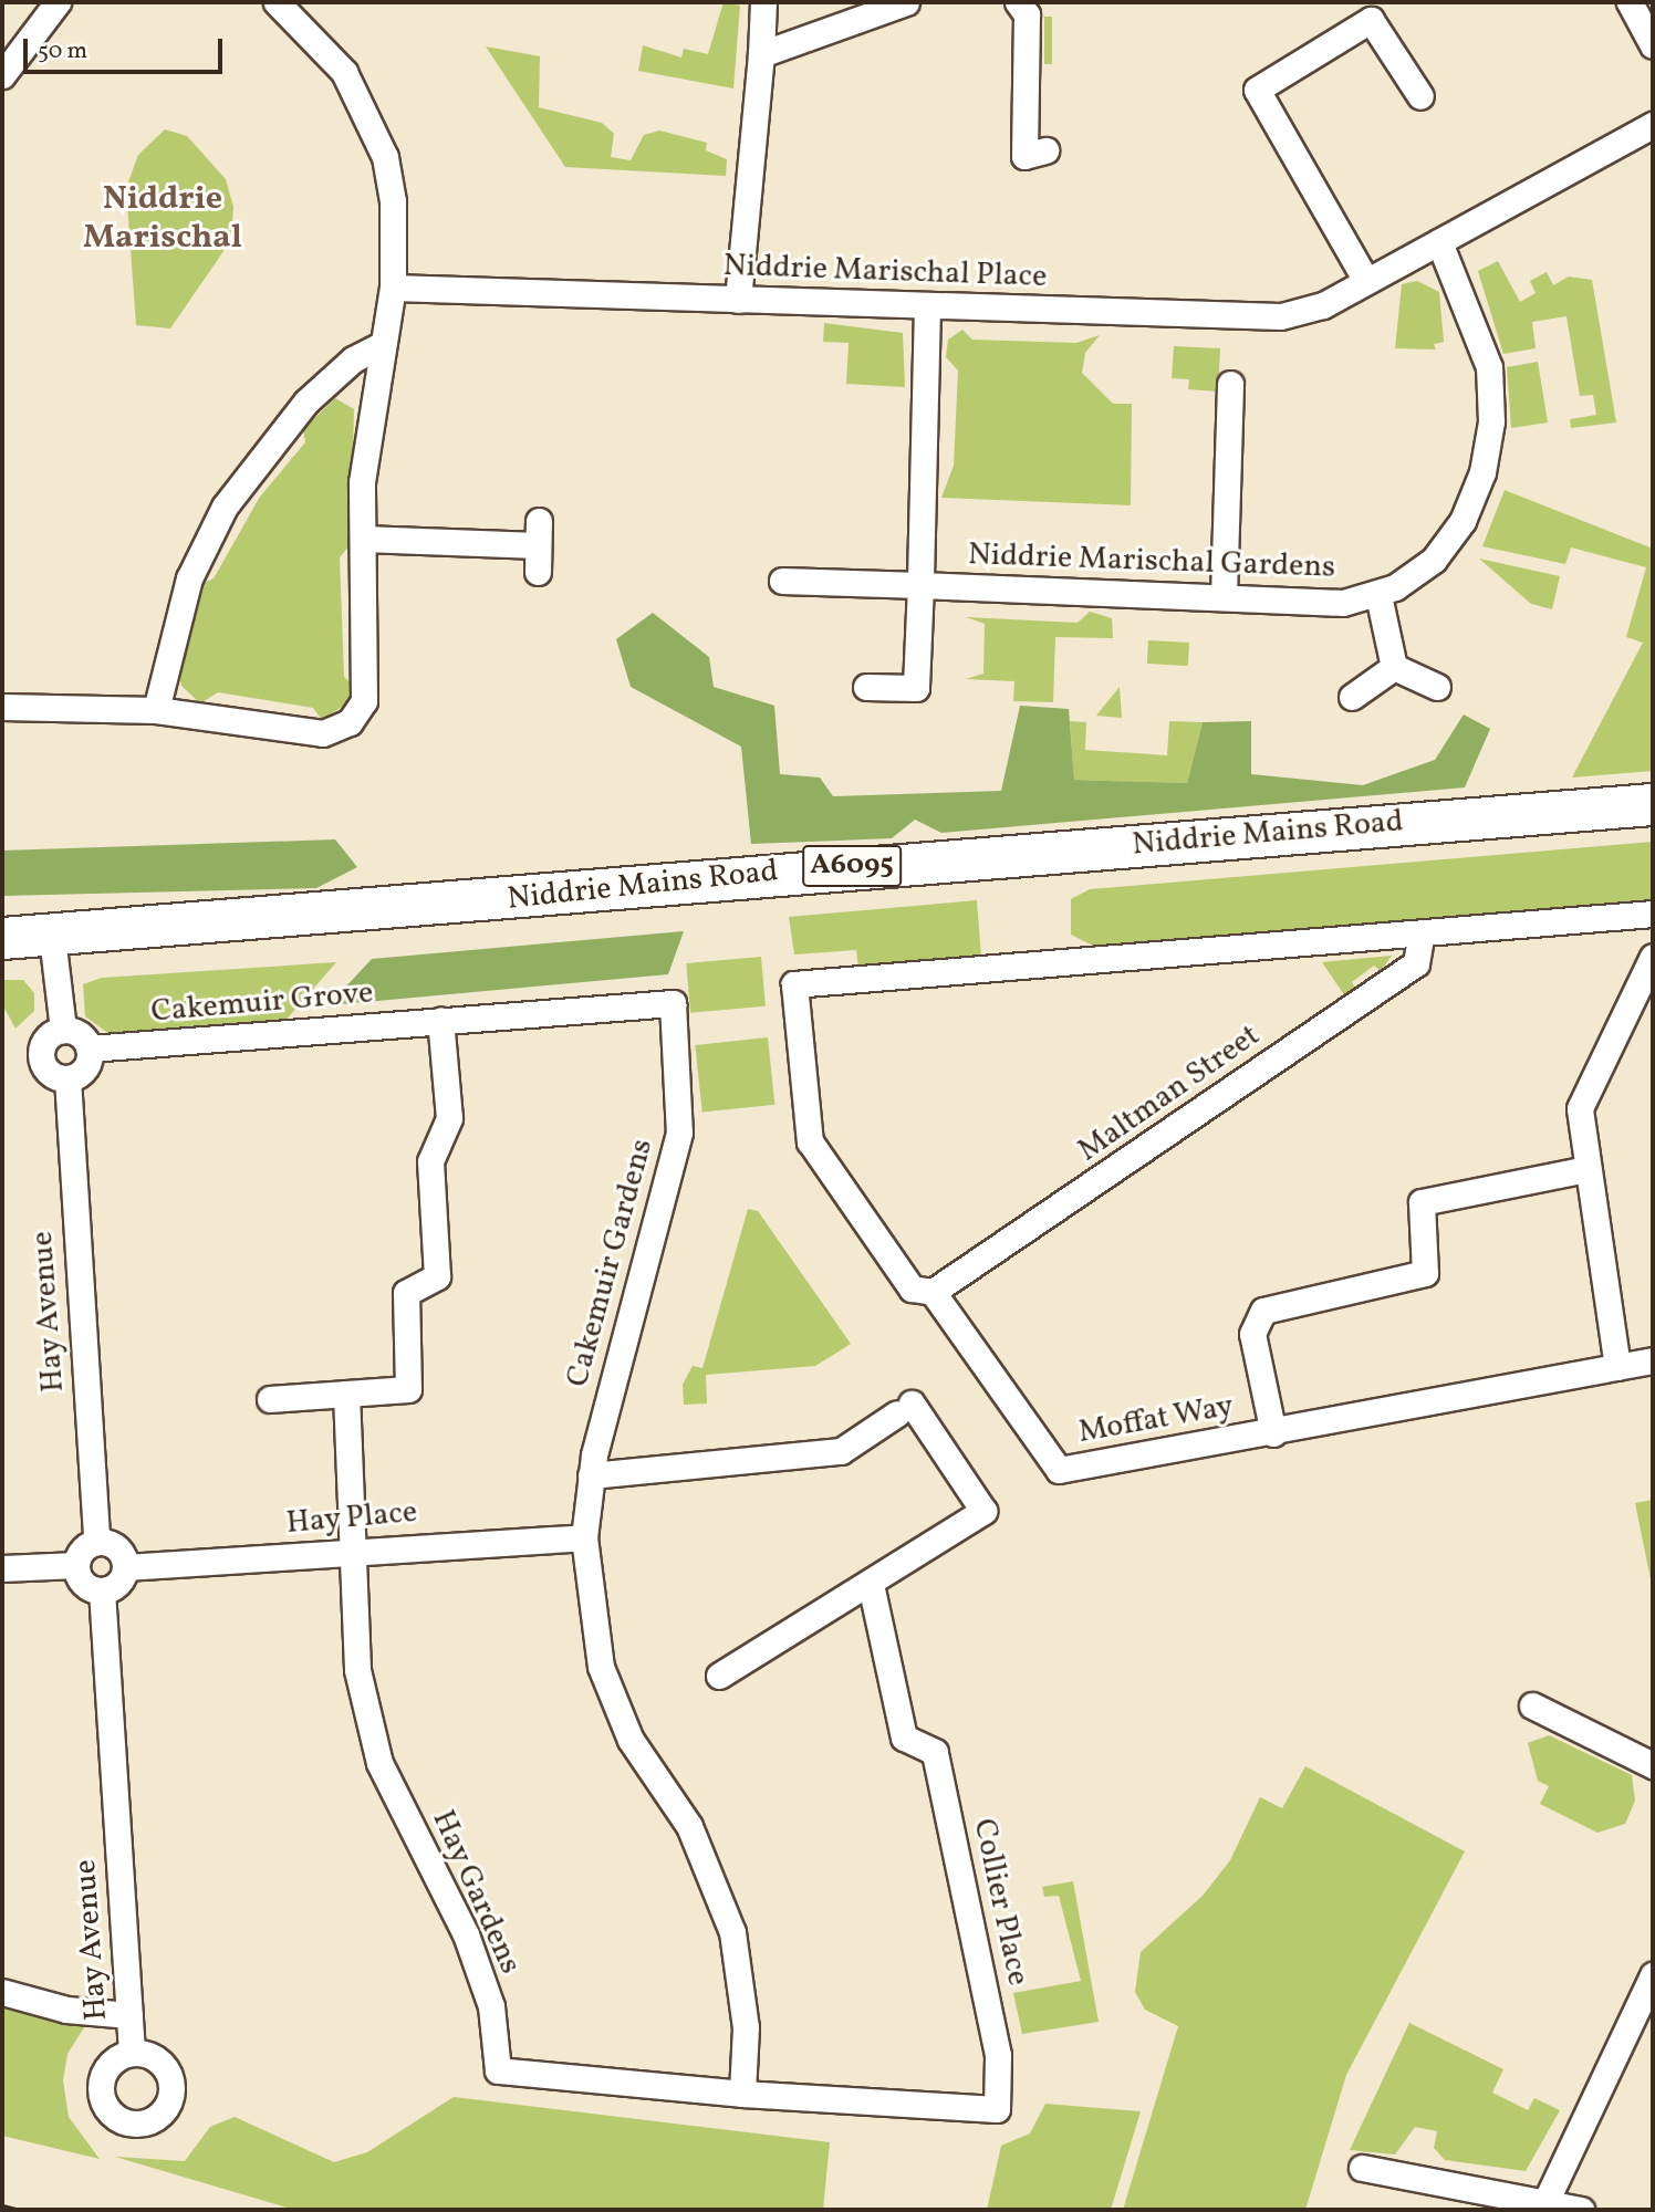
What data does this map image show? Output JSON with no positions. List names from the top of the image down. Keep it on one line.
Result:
{"streets":{"main road":["Niddrie Mains Road","A6095"],"street":["Niddrie Marischal Place","Niddrie Marischal Gardens","Cakemuir Grove","Maltman Street","Cakemuir Gardens","Hay Avenue","Moffat Way","Hay Place","Hay Gardens","Collier Place"]},"crossings":[["Niddrie Marischal Place","Niddrie Marischal Gardens"],["Cakemuir Grove","Cakemuir Gardens"],["Cakemuir Grove","Hay Avenue"],["Maltman Street","Moffat Way"],["Cakemuir Gardens","Hay Place"],["Hay Avenue","Hay Place"],["Hay Place","Hay Gardens"],["Hay Gardens","Collier Place"]],"districts":["Niddrie Marischal"],"scale_bar":"50 m"}
